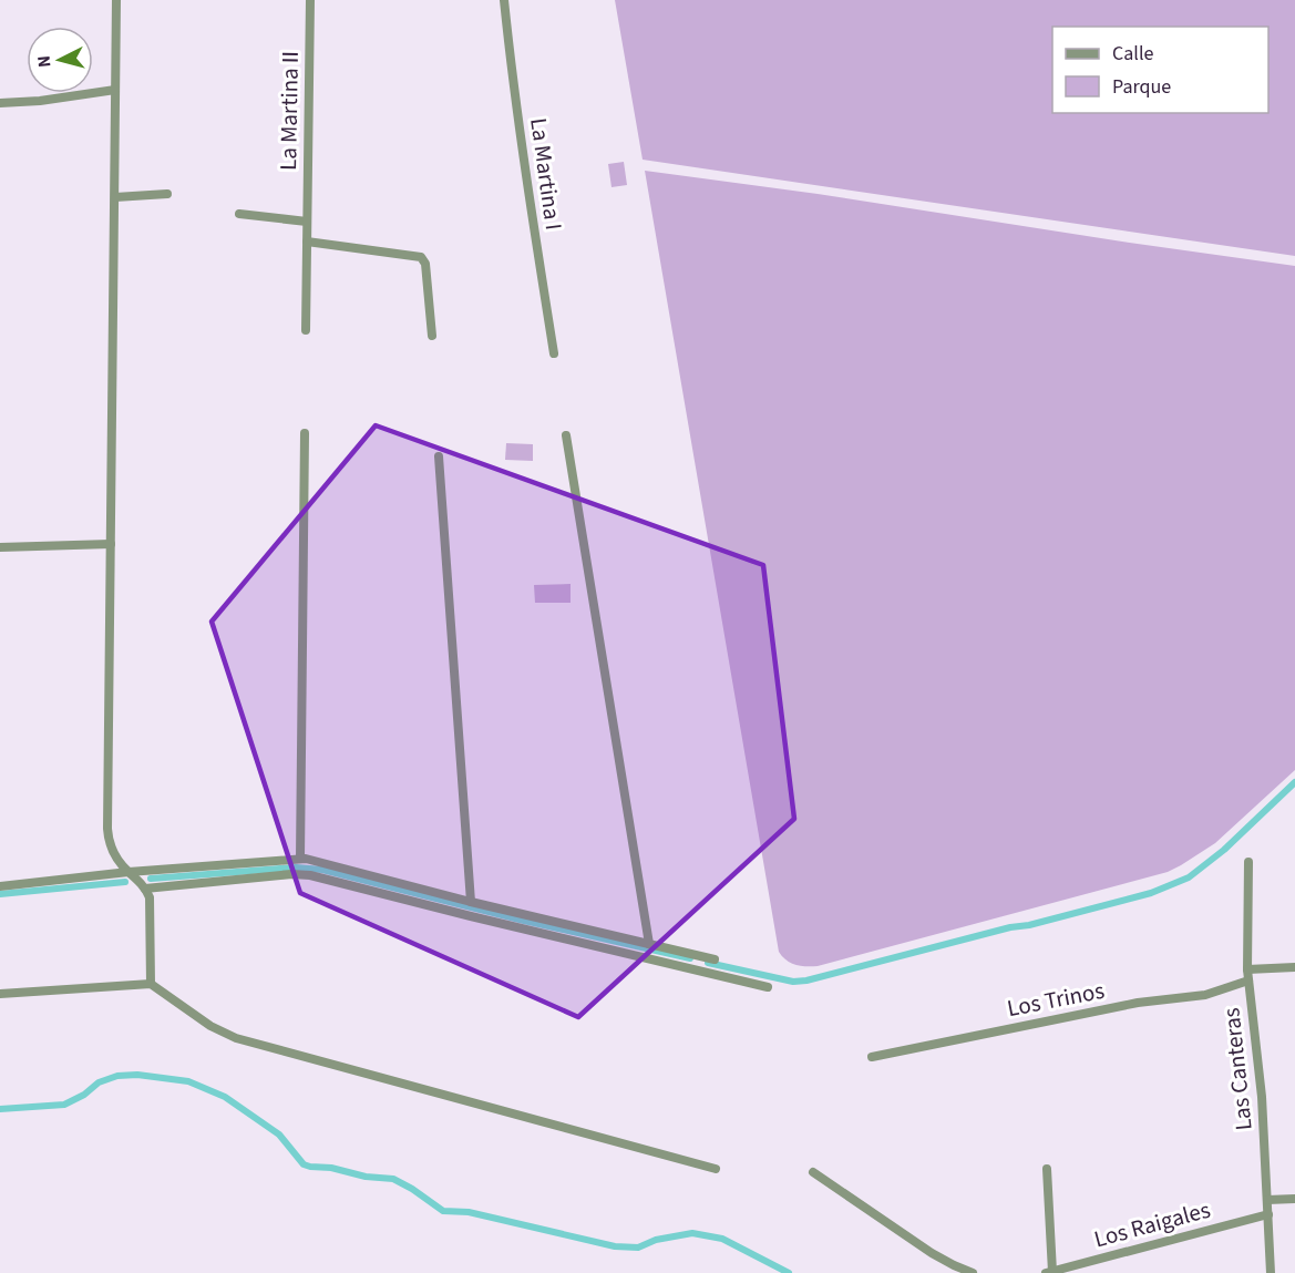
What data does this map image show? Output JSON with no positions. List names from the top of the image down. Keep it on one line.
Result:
{"streets":{"street":["La Martina II","La Martina I","Los Trinos","Las Canteras","Los Raigales"]},"crossings":[["Los Trinos","Las Canteras"],["Las Canteras","Los Raigales"]],"legend":["Calle","Parque"],"north":"left"}
